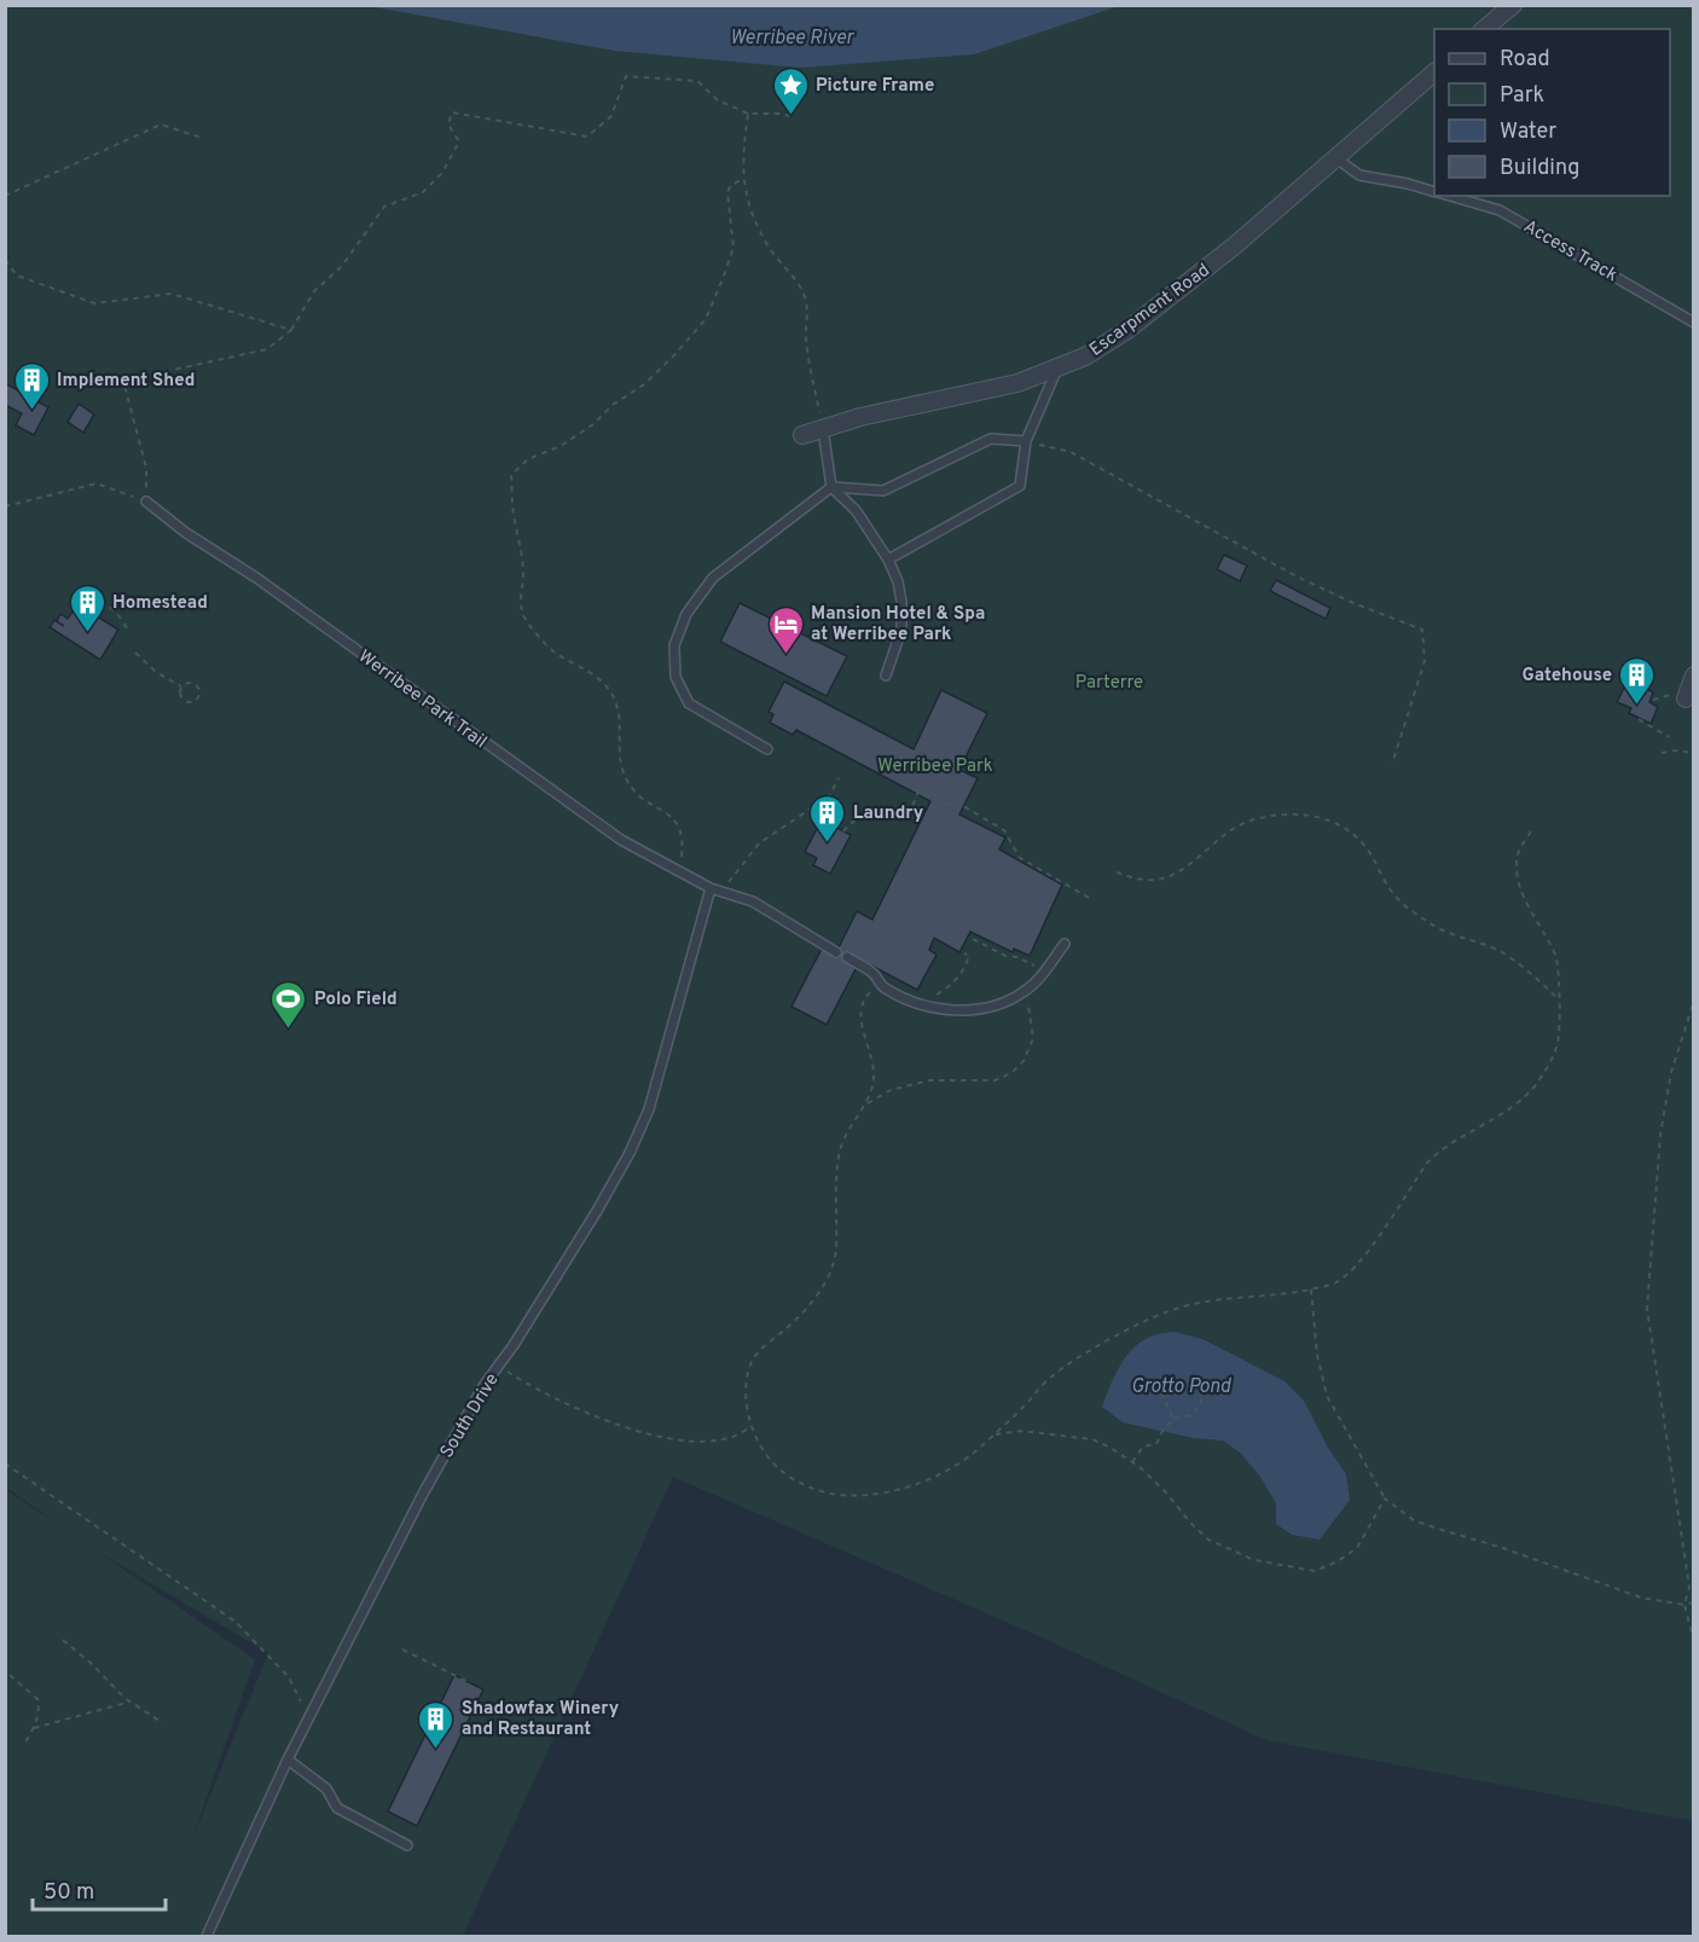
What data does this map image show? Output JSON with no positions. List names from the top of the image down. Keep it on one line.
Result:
{"streets":{"street":["Escarpment Road"],"lane":["Access Track","Werribee Park Trail","South Drive"]},"crossings":[["Werribee Park Trail","South Drive"]],"water":["Werribee River","Grotto Pond"],"parks":["Parterre","Werribee Park"],"places":{"place":["Picture Frame"],"building":["Implement Shed","Homestead","Gatehouse","Laundry","Shadowfax Winery and Restaurant"],"hotel":["Mansion Hotel & Spa at Werribee Park"],"sports":["Polo Field"]},"legend":["Road","Park","Water","Building"],"scale_bar":"50 m"}
